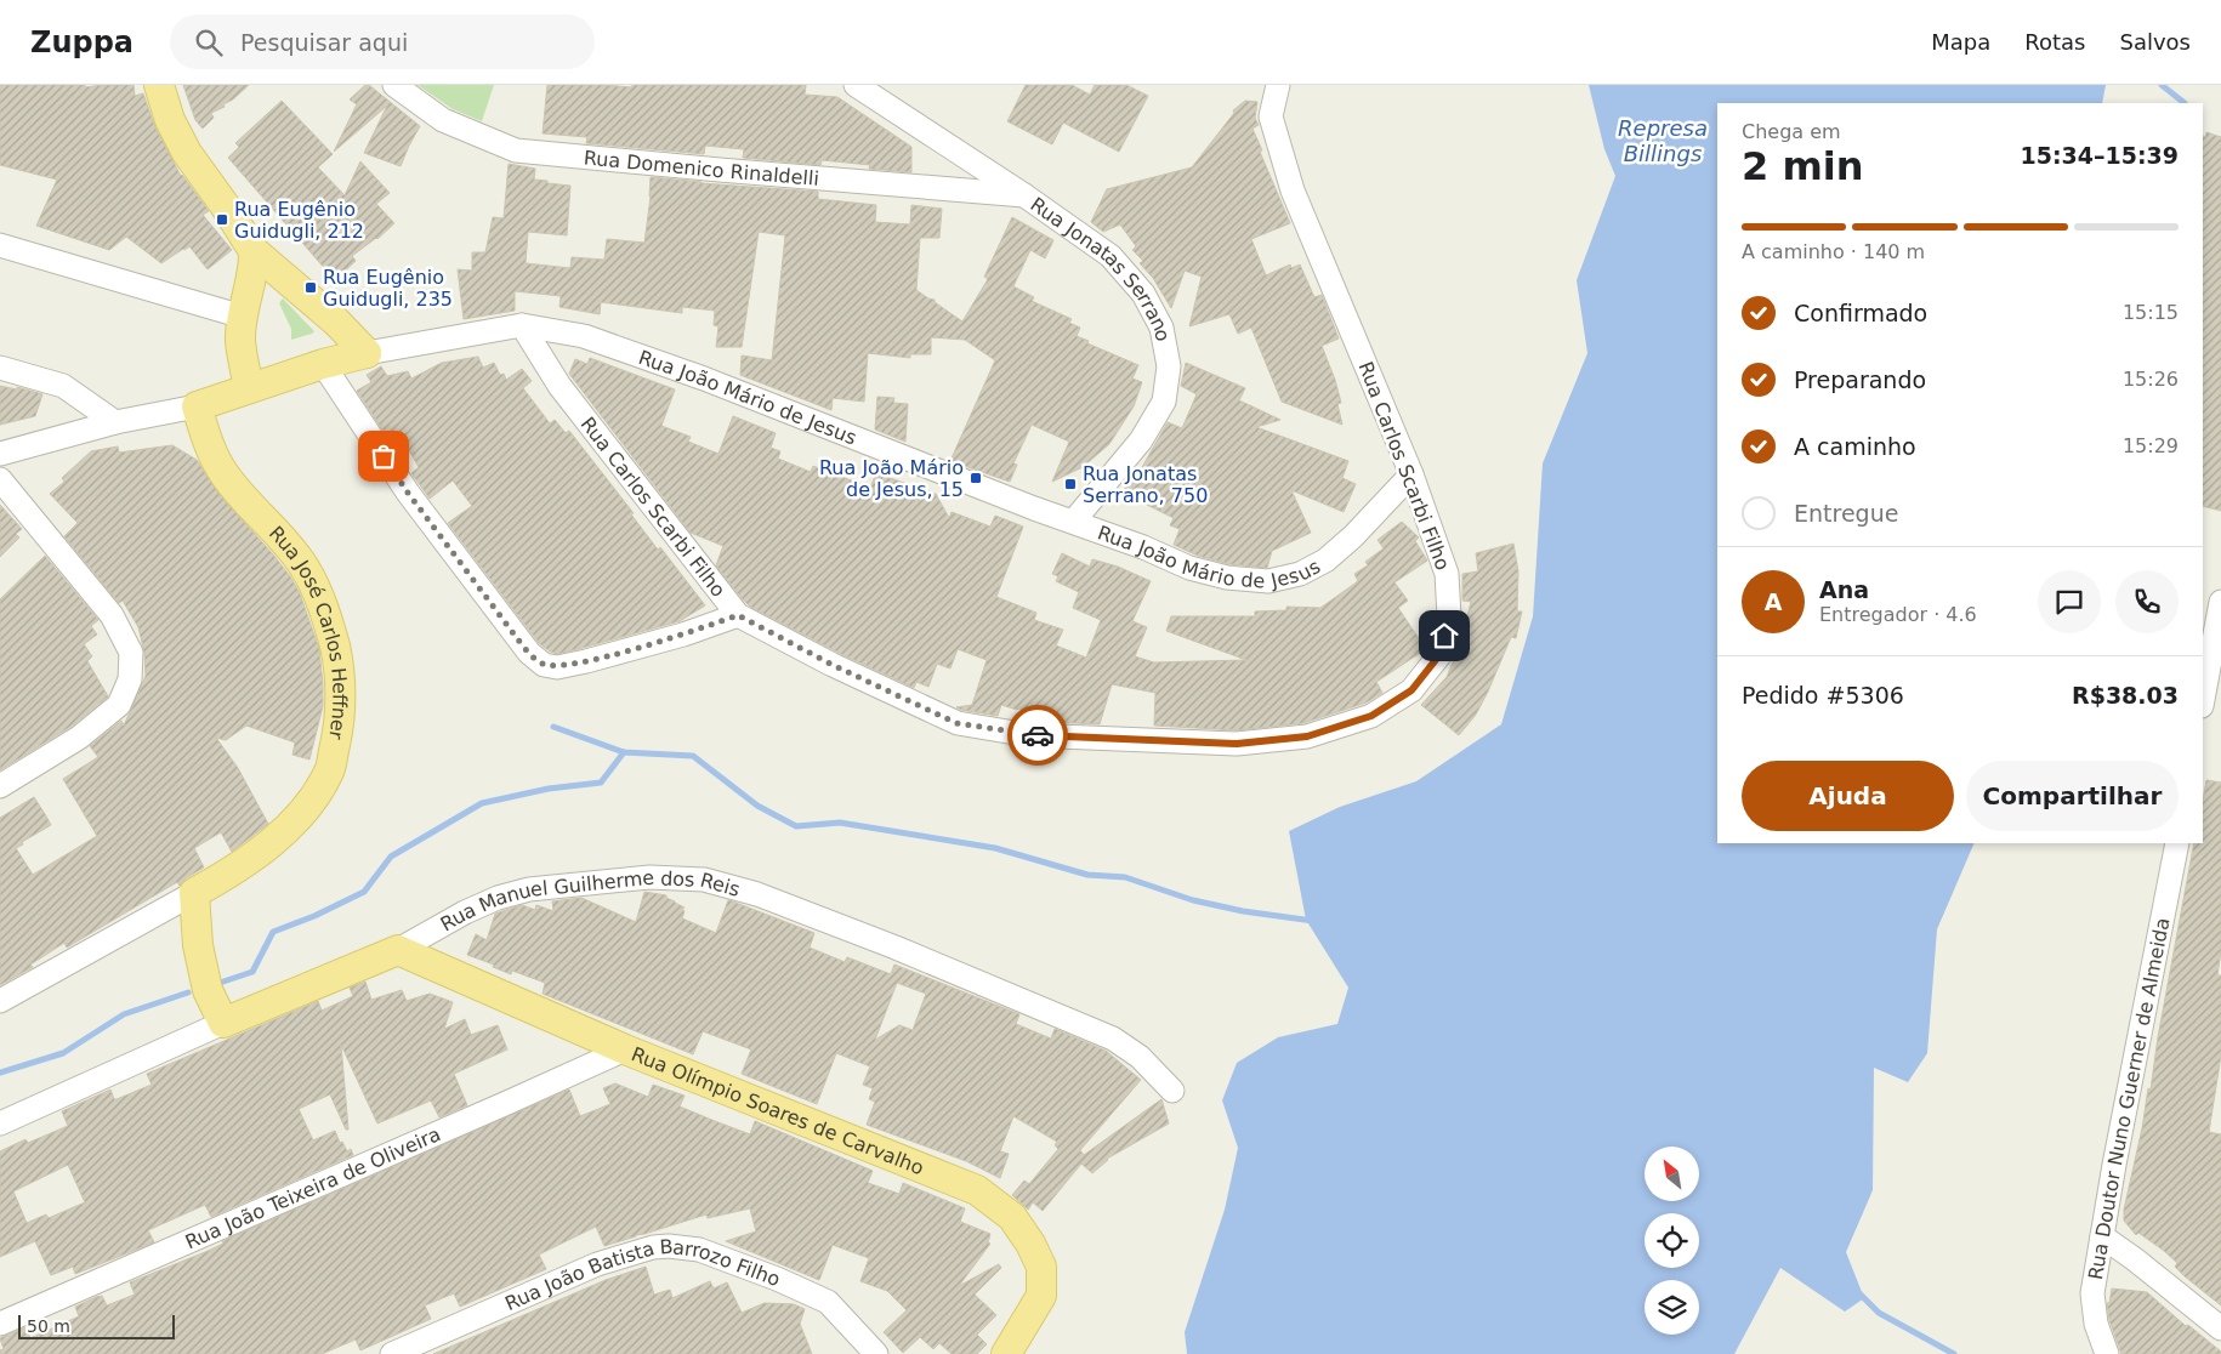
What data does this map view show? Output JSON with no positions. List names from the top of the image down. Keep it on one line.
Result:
{"streets":{"main road":["Rua João Mário de Jesus","Rua José Carlos Heffner","Rua Manuel Guilherme dos Reis","Rua Olímpio Soares de Carvalho"],"street":["Rua Domenico Rinaldelli","Rua Jonatas Serrano","Rua Carlos Scarbi Filho","Rua Doutor Nuno Guerner de Almeida","Rua João Teixeira de Oliveira","Rua João Batista Barrozo Filho"]},"crossings":[["Rua Domenico Rinaldelli","Rua Jonatas Serrano"],["Rua Jonatas Serrano","Rua João Mário de Jesus"],["Rua João Mário de Jesus","Rua Carlos Scarbi Filho"],["Rua João Mário de Jesus","Rua José Carlos Heffner"],["Rua Manuel Guilherme dos Reis","Rua Olímpio Soares de Carvalho"],["Rua Olímpio Soares de Carvalho","Rua João Teixeira de Oliveira"]],"water":["Represa Billings"],"places":{"transit":["Rua Eugênio Guidugli, 212","Rua Eugênio Guidugli, 235","Rua João Mário de Jesus, 15","Rua Jonatas Serrano, 750"]},"scale_bar":"50 m","north":"top left","page":{"header":"Zuppa","search":"Pesquisar aqui","nav":["Mapa","Rotas","Salvos"],"heading":["2 min","Chega em","15:34–15:39"],"panel":["Ana","Entregador · 4.6","Pedido #5306","R$38.03"],"bar":"A caminho · 140 m","list":[["Confirmado","15:15"],["Preparando","15:26"],["A caminho","15:29"],"Entregue"],"round":"A","buttons":["Ajuda","Compartilhar"],"scale":"50 m"}}
